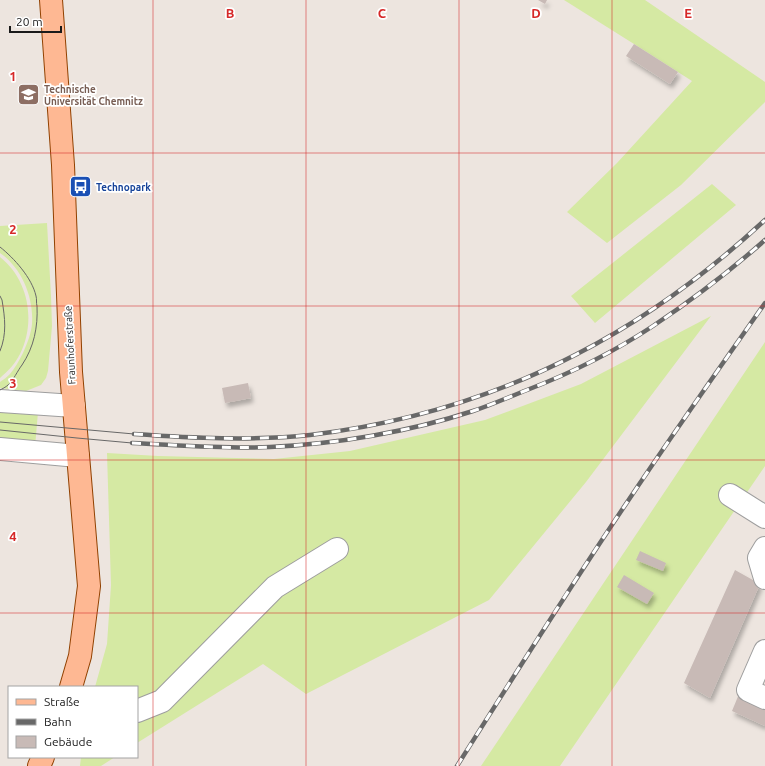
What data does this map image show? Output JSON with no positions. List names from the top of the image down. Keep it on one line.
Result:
{"streets":{"main road":["Fraunhoferstraße"]},"places":{"school or university":["Technische Universität Chemnitz"],"bus stop":["Technopark"]},"legend":["Straße","Bahn","Gebäude"],"scale_bar":"20 m","grid":{"columns":["B","C","D","E"],"rows":["1","2","3","4"]}}
